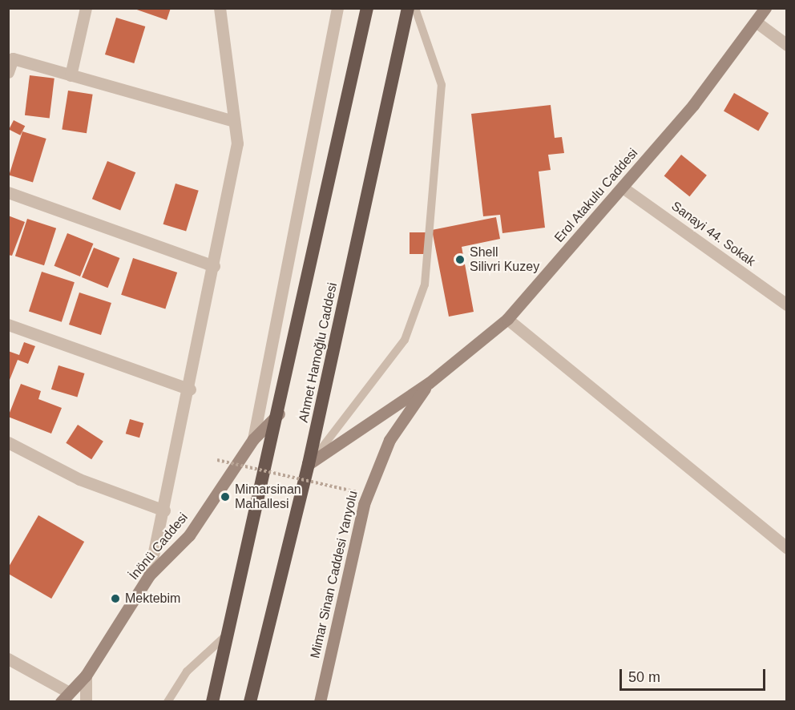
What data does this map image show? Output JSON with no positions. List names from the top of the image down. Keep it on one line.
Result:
{"streets":{"highway":["Ahmet Hamoğlu Caddesi"],"main road":["Erol Atakulu Caddesi","İnönü Caddesi","Mimar Sinan Caddesi Yanyolu"],"street":["Sanayi 44. Sokak"]},"crossings":[["Erol Atakulu Caddesi","Sanayi 44. Sokak"],["Erol Atakulu Caddesi","Mimar Sinan Caddesi Yanyolu"],["Ahmet Hamoğlu Caddesi","İnönü Caddesi"]],"places":["Shell Silivri Kuzey","Mimarsinan Mahallesi","Mektebim"],"scale_bar":"50 m"}
